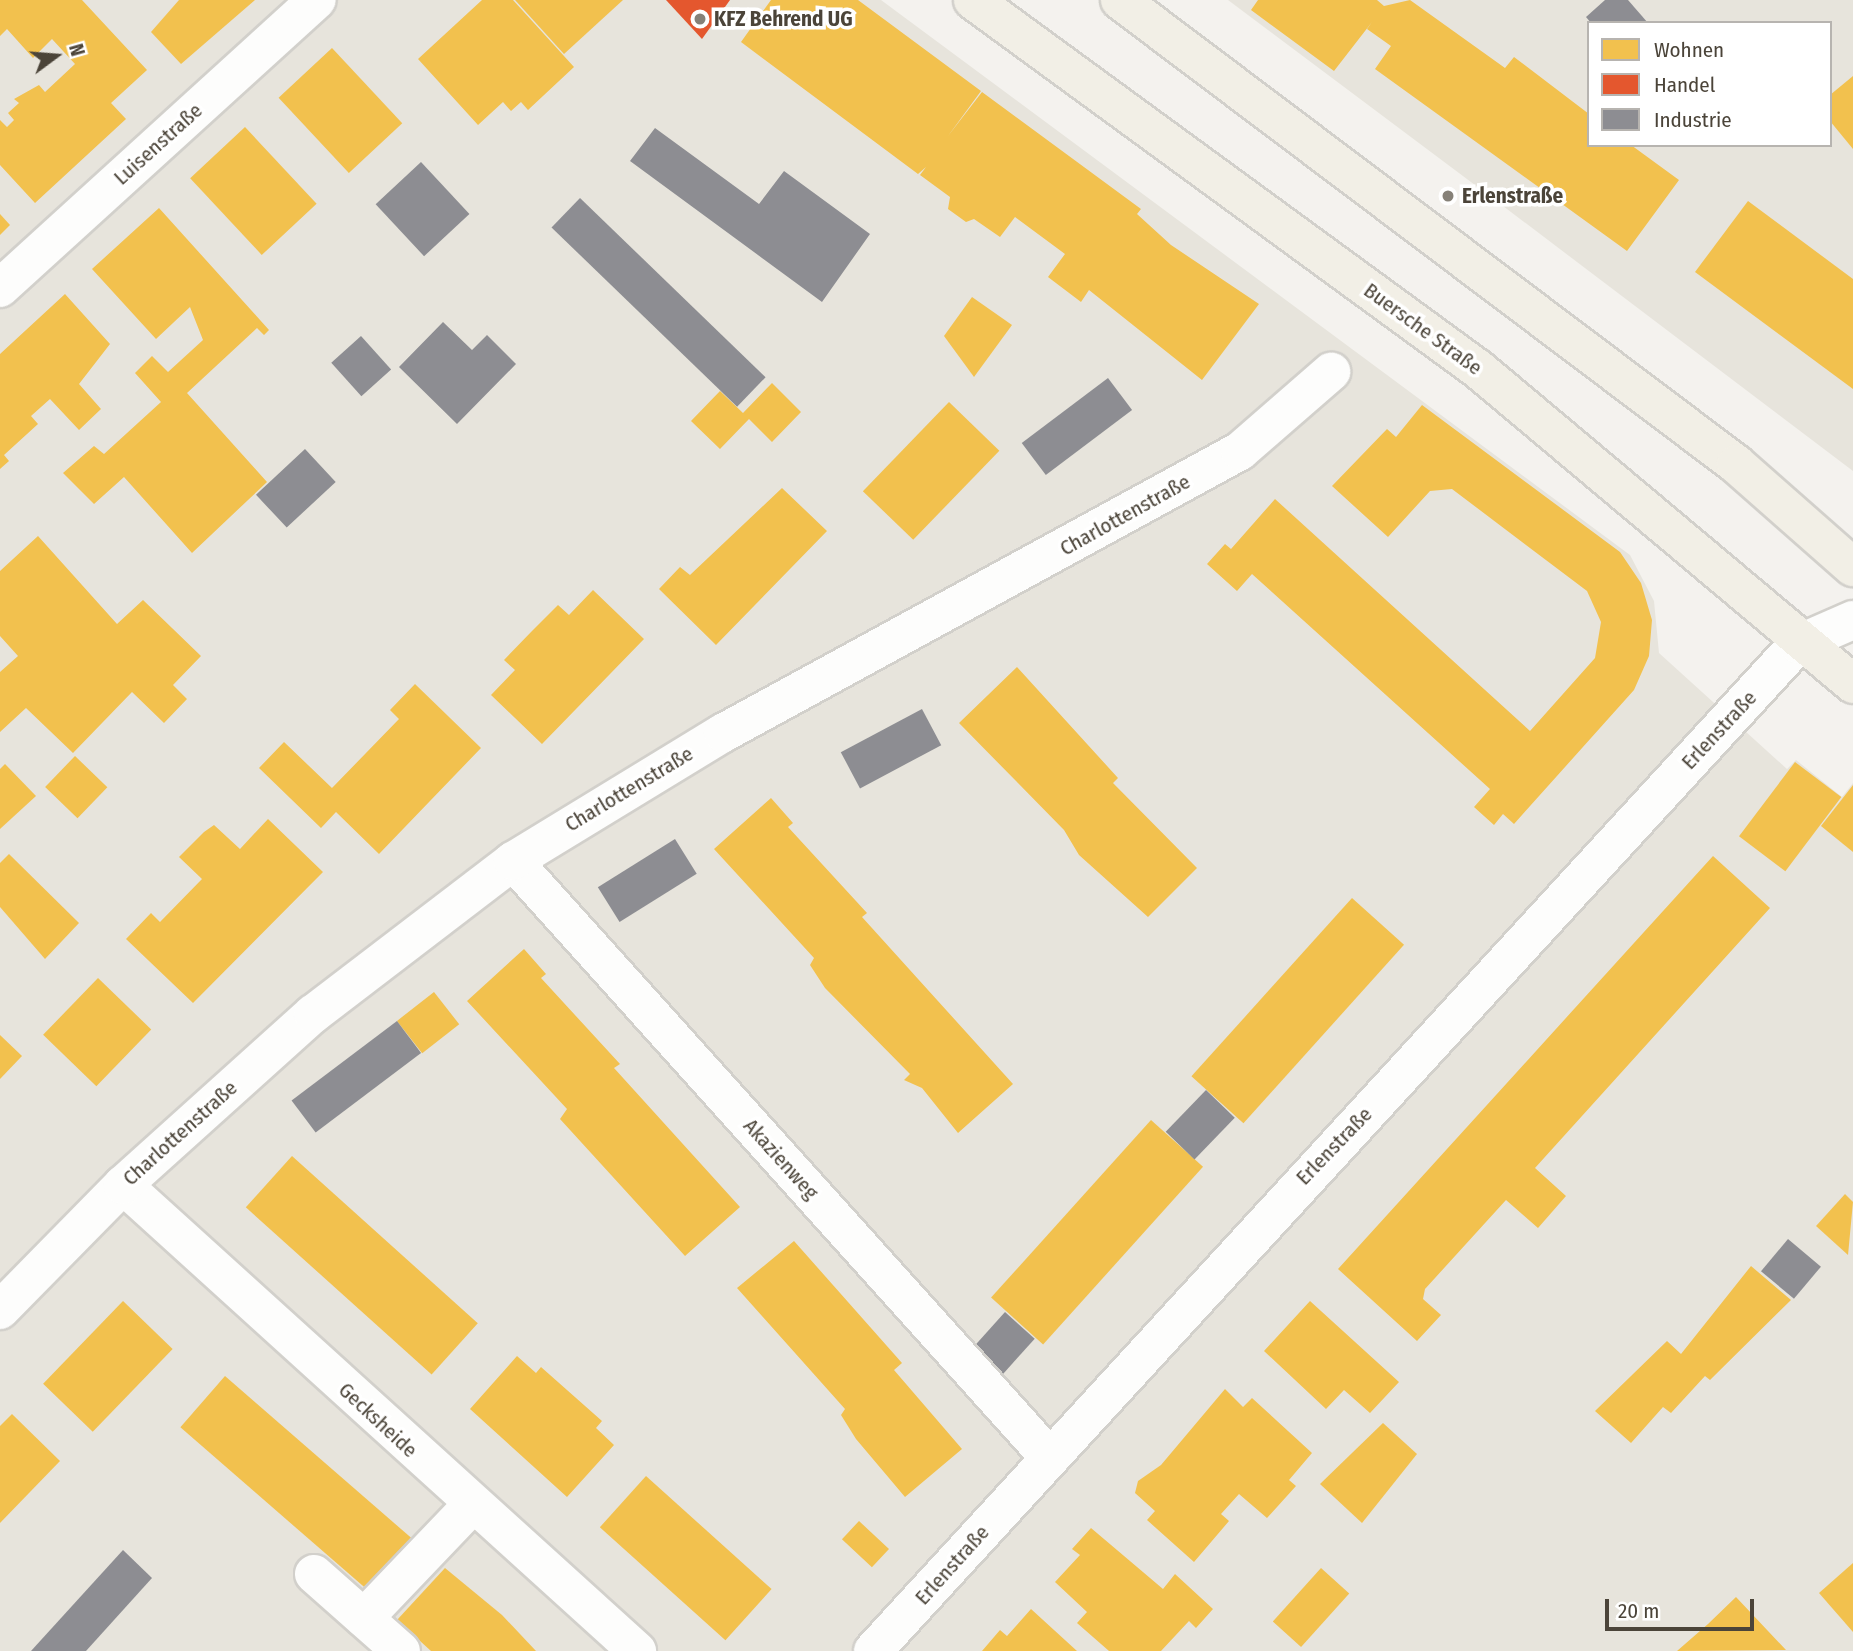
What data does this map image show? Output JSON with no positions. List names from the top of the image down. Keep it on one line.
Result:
{"streets":{"main road":["Buersche Straße"],"street":["Luisenstraße","Charlottenstraße","Erlenstraße","Akazienweg","Gecksheide"]},"crossings":[["Buersche Straße","Erlenstraße"],["Charlottenstraße","Akazienweg"],["Charlottenstraße","Gecksheide"],["Erlenstraße","Akazienweg"]],"places":["KFZ Behrend UG","Erlenstraße"],"legend":["Wohnen","Handel","Industrie"],"scale_bar":"20 m","north":"right"}
